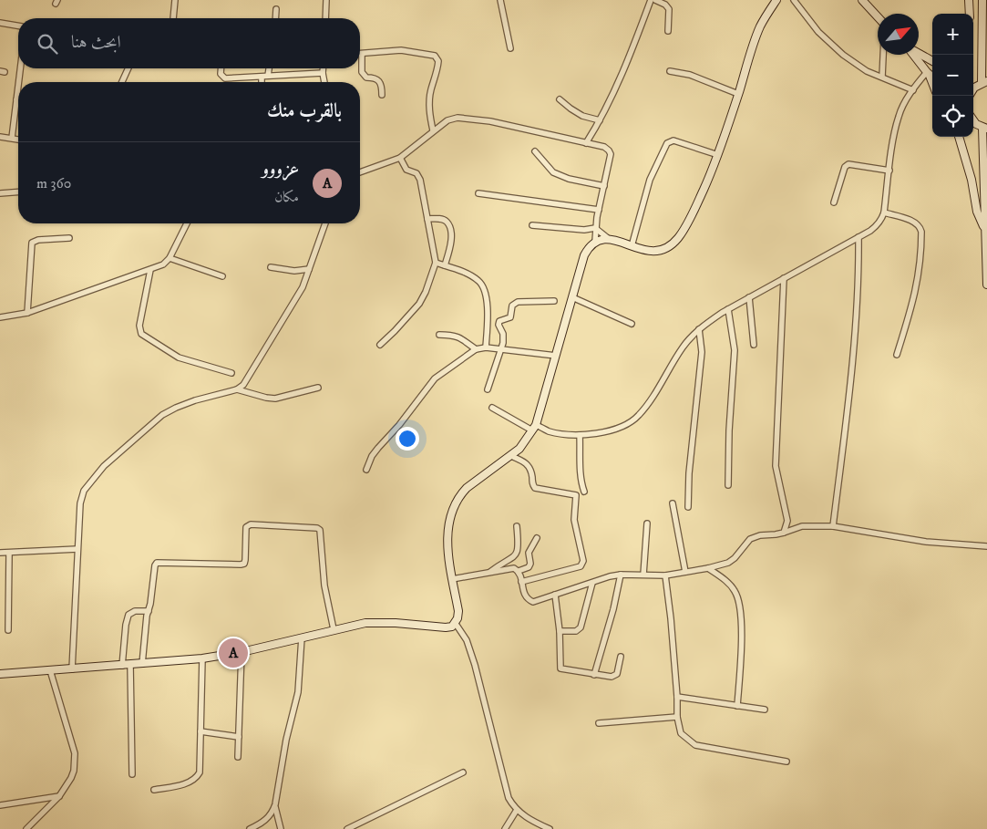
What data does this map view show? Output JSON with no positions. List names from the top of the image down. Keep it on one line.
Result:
{"north":"top right","page":{"map_buttons":["+","−"],"search":"ابحث هنا","heading":"بالقرب منك","list":[{"mark":"A","name":"عزووو","note":"مكان","value":"360 m"}],"pins":"A"}}
